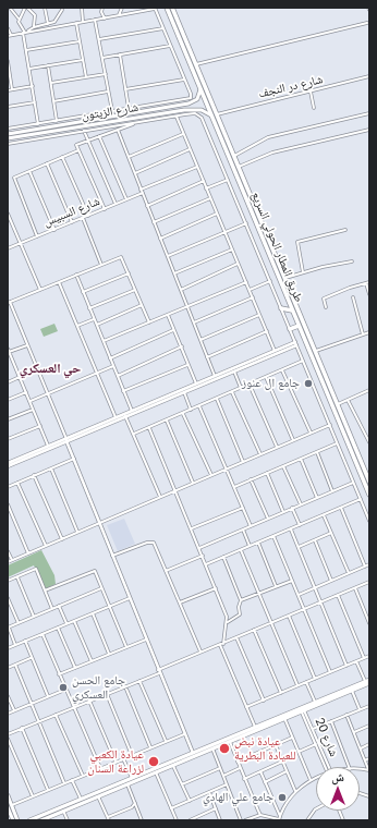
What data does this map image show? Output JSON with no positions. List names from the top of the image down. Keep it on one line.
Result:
{"streets":{"highway":["طريق المطار الحولي السريع"],"main road":["شارع الزيتون"],"street":["شارع در النجف","شارع السبيس","شارع 20"]},"crossings":[["شارع در النجف","شارع الزيتون"],["شارع در النجف","طريق المطار الحولي السريع"],["شارع الزيتون","طريق المطار الحولي السريع"]],"districts":["حي العسكري"],"places":["جامع ال عنوز","جامع الحسن العسكري","عيادة نبض للعيادة البطرية","عيادة الكعبي لزراعة السنان","جامع علي الهادي"],"north":"top"}
